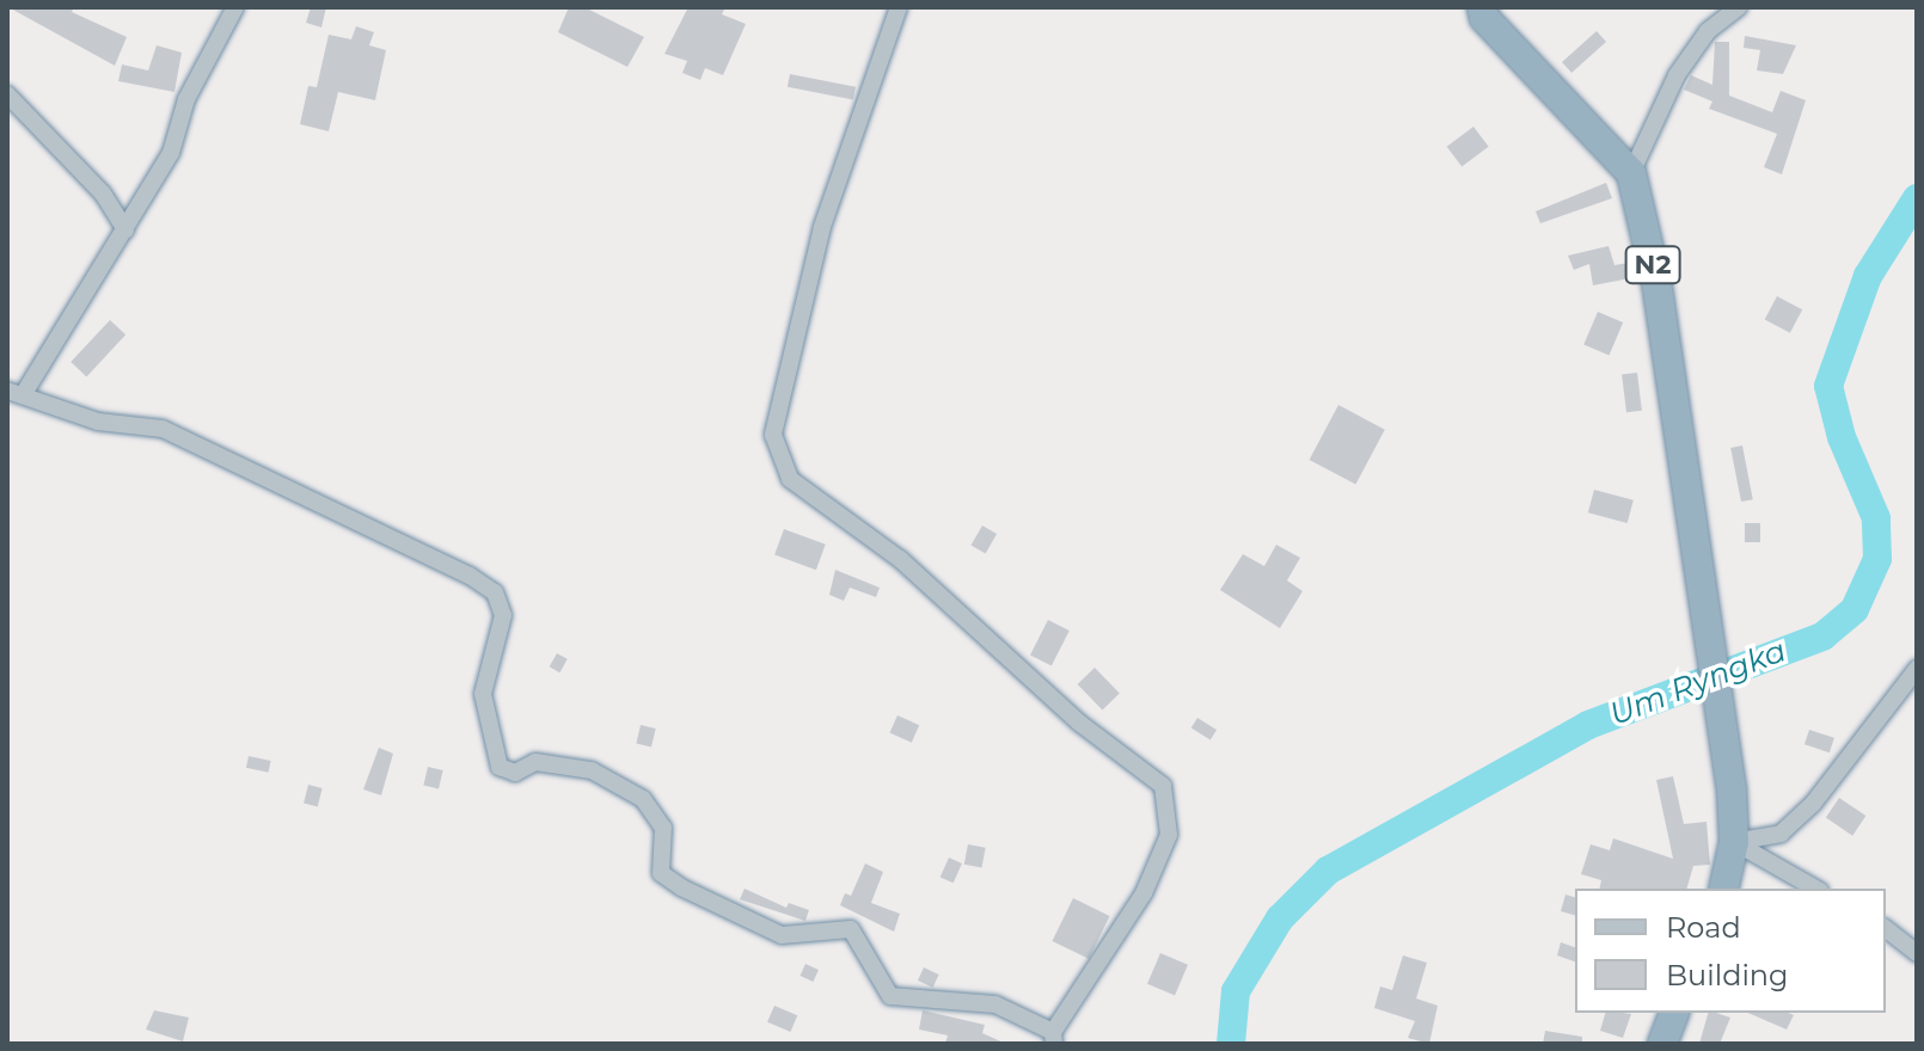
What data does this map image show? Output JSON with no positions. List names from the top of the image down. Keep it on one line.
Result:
{"streets":{"highway":["N2"]},"water":["Um Ryngka"],"legend":["Road","Building"]}
